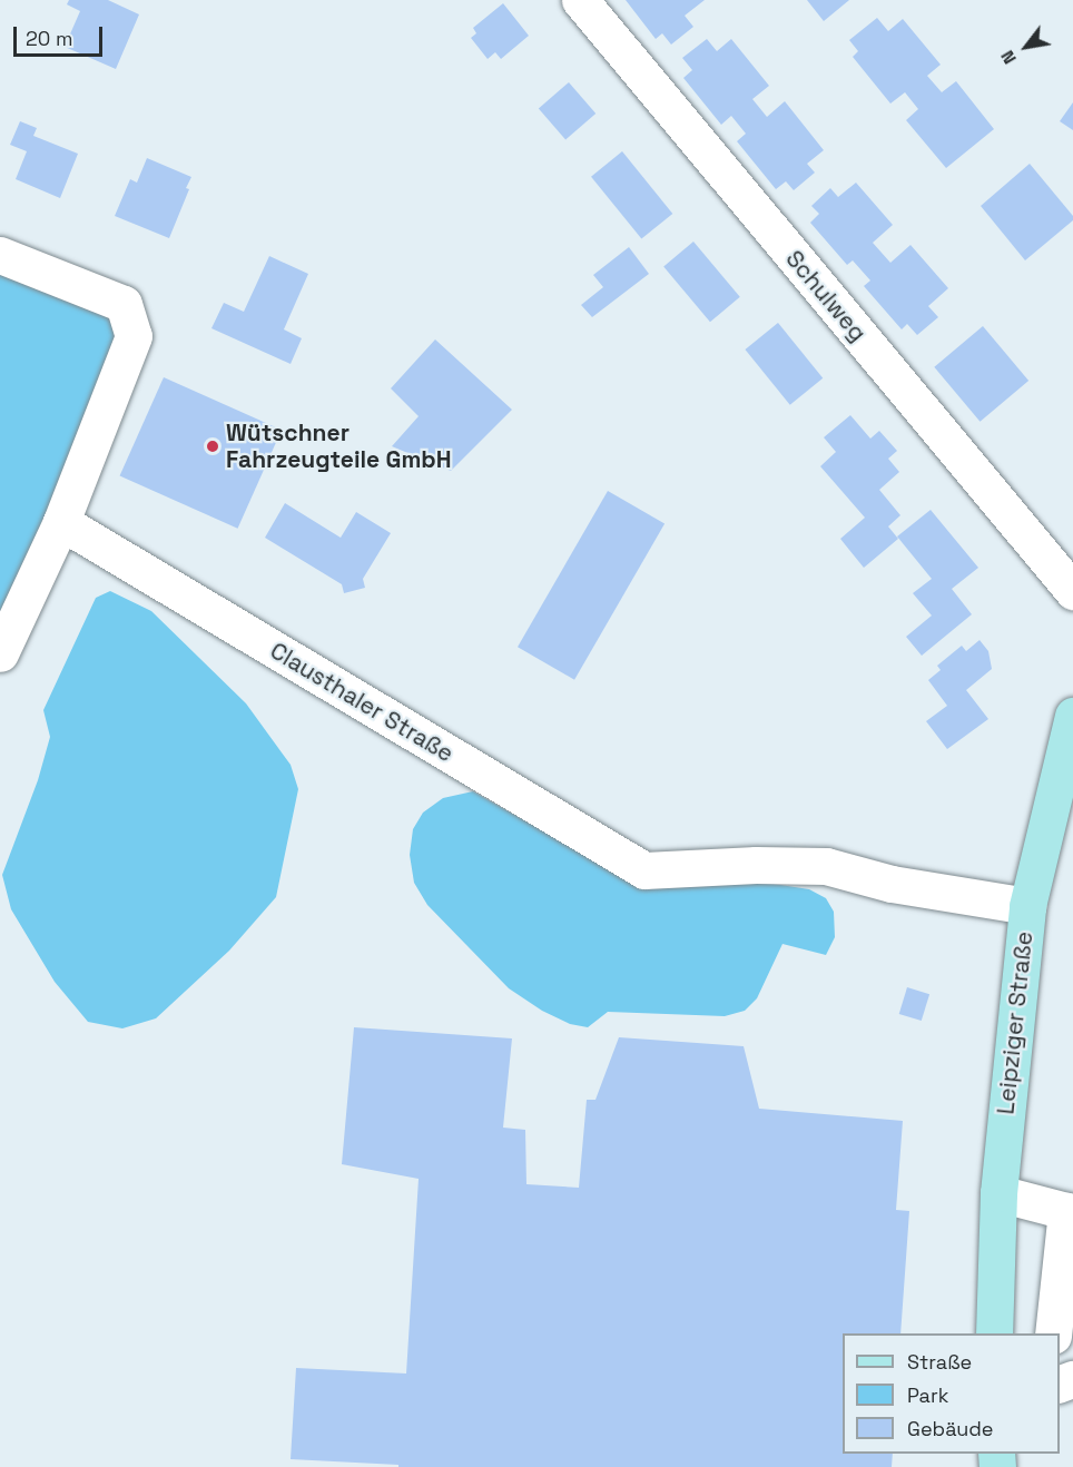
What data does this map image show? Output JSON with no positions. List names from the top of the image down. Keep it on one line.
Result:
{"streets":{"main road":["Leipziger Straße"],"street":["Schulweg","Clausthaler Straße"]},"crossings":[["Clausthaler Straße","Leipziger Straße"]],"places":["Wütschner Fahrzeugteile GmbH"],"legend":["Straße","Park","Gebäude"],"scale_bar":"20 m","north":"bottom left"}
